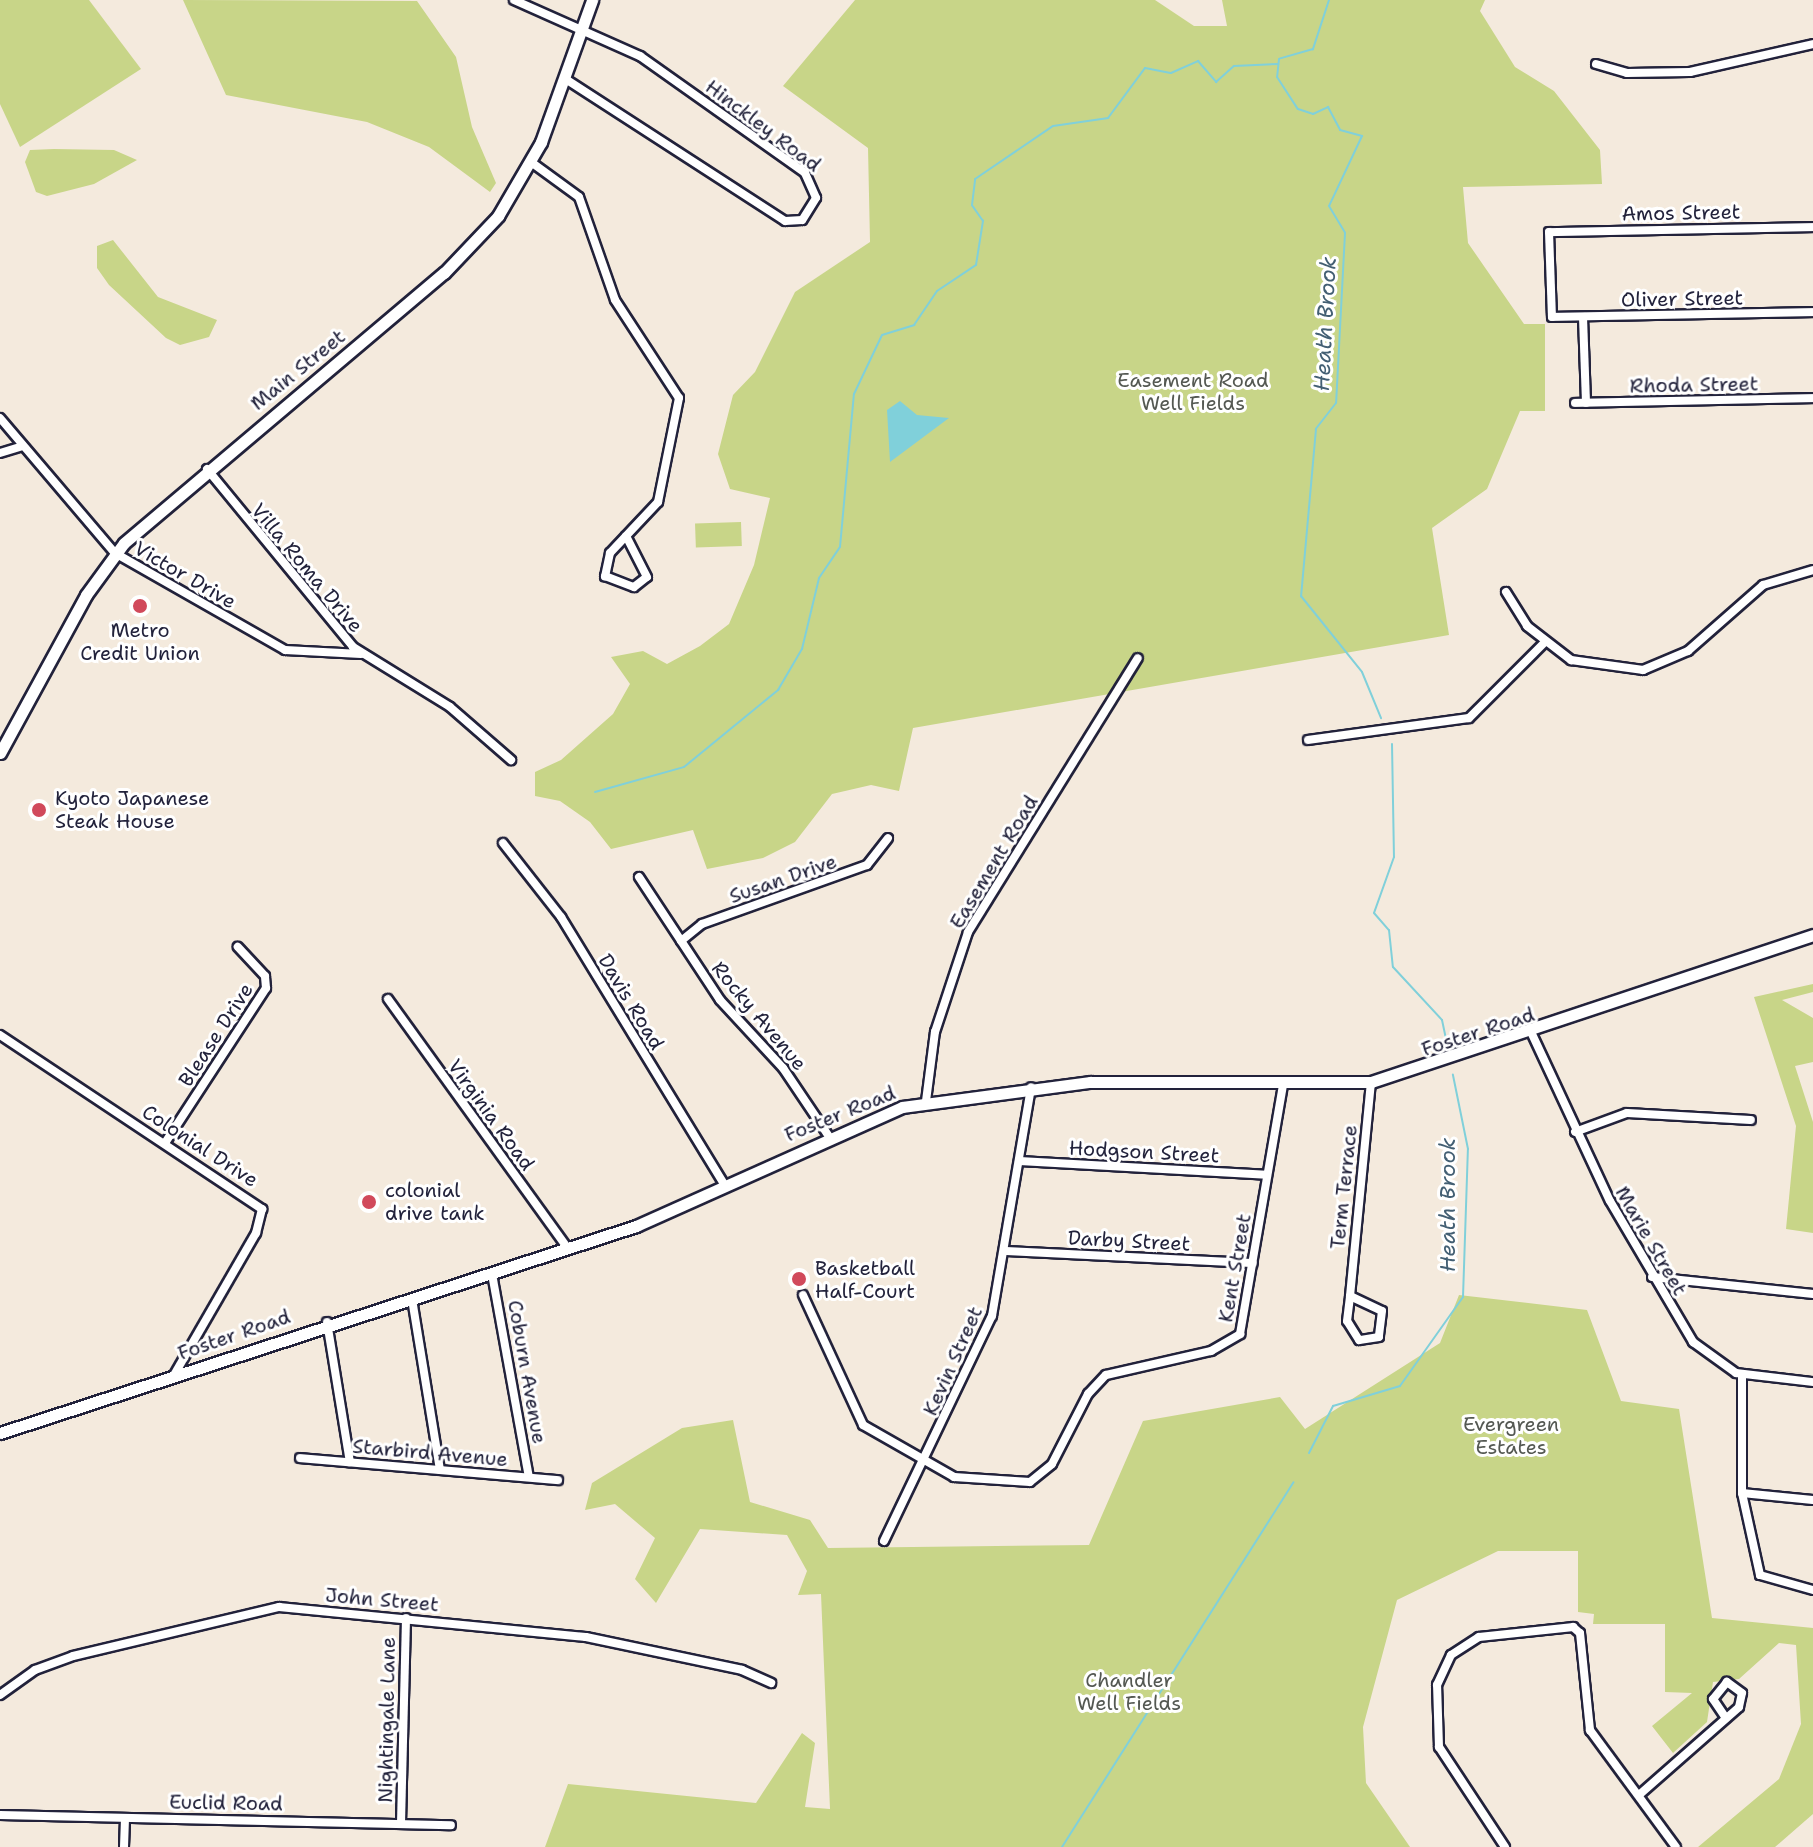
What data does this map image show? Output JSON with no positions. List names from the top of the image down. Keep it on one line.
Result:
{"streets":{"street":["Hinckley Road","Amos Street","Oliver Street","Main Street","Rhoda Street","Villa Roma Drive","Victor Drive","Easement Road","Susan Drive","Davis Road","Rocky Avenue","Foster Road","Blease Drive","Virginia Road","Colonial Drive","Hodgson Street","Term Terrace","Darby Street","Marie Street","Kent Street","Kevin Street","Coburn Avenue","Starbird Avenue","John Street","Nightingale Lane","Euclid Road"]},"crossings":[["Hinckley Road","Main Street"],["Amos Street","Oliver Street"],["Main Street","Villa Roma Drive"],["Main Street","Victor Drive"],["Villa Roma Drive","Victor Drive"],["Easement Road","Foster Road"],["Susan Drive","Rocky Avenue"],["Davis Road","Foster Road"],["Rocky Avenue","Foster Road"],["Foster Road","Virginia Road"],["Foster Road","Colonial Drive"],["Foster Road","Term Terrace"],["Foster Road","Marie Street"],["Foster Road","Kent Street"],["Foster Road","Kevin Street"],["Foster Road","Coburn Avenue"],["Blease Drive","Colonial Drive"],["Hodgson Street","Kent Street"],["Hodgson Street","Kevin Street"],["Darby Street","Kent Street"],["Darby Street","Kevin Street"],["Kent Street","Kevin Street"],["Coburn Avenue","Starbird Avenue"],["John Street","Nightingale Lane"],["Nightingale Lane","Euclid Road"]],"water":["Heath Brook"],"parks":["Easement Road Well Fields","Evergreen Estates","Chandler Well Fields"],"places":["Metro Credit Union","Kyoto Japanese Steak House","colonial drive tank","Basketball Half-Court"]}
